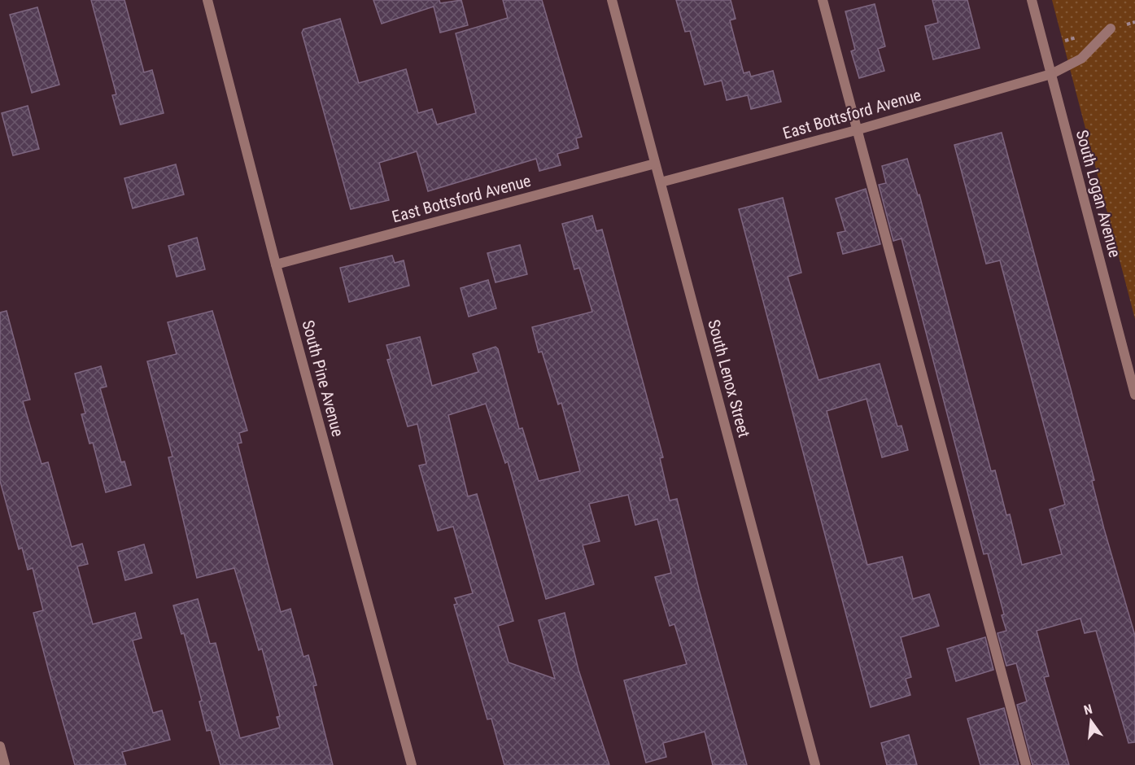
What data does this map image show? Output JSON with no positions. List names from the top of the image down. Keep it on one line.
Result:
{"streets":{"street":["East Bottsford Avenue","South Logan Avenue","South Pine Avenue","South Lenox Street"]},"crossings":[["East Bottsford Avenue","South Logan Avenue"],["East Bottsford Avenue","South Pine Avenue"],["East Bottsford Avenue","South Lenox Street"]],"north":"top"}
